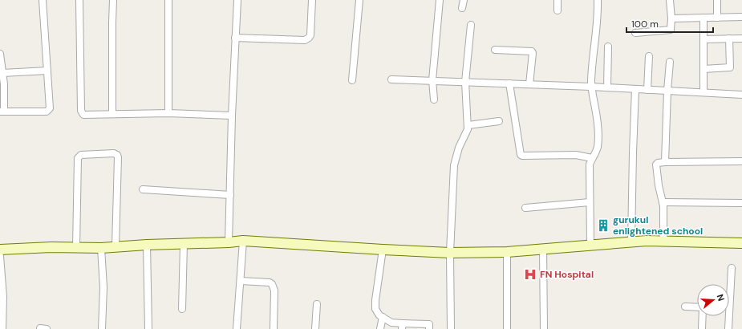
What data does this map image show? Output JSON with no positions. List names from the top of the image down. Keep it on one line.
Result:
{"places":{"building":["gurukul enlightened school"],"hospital":["FN Hospital"]},"scale_bar":"100 m","north":"right"}
